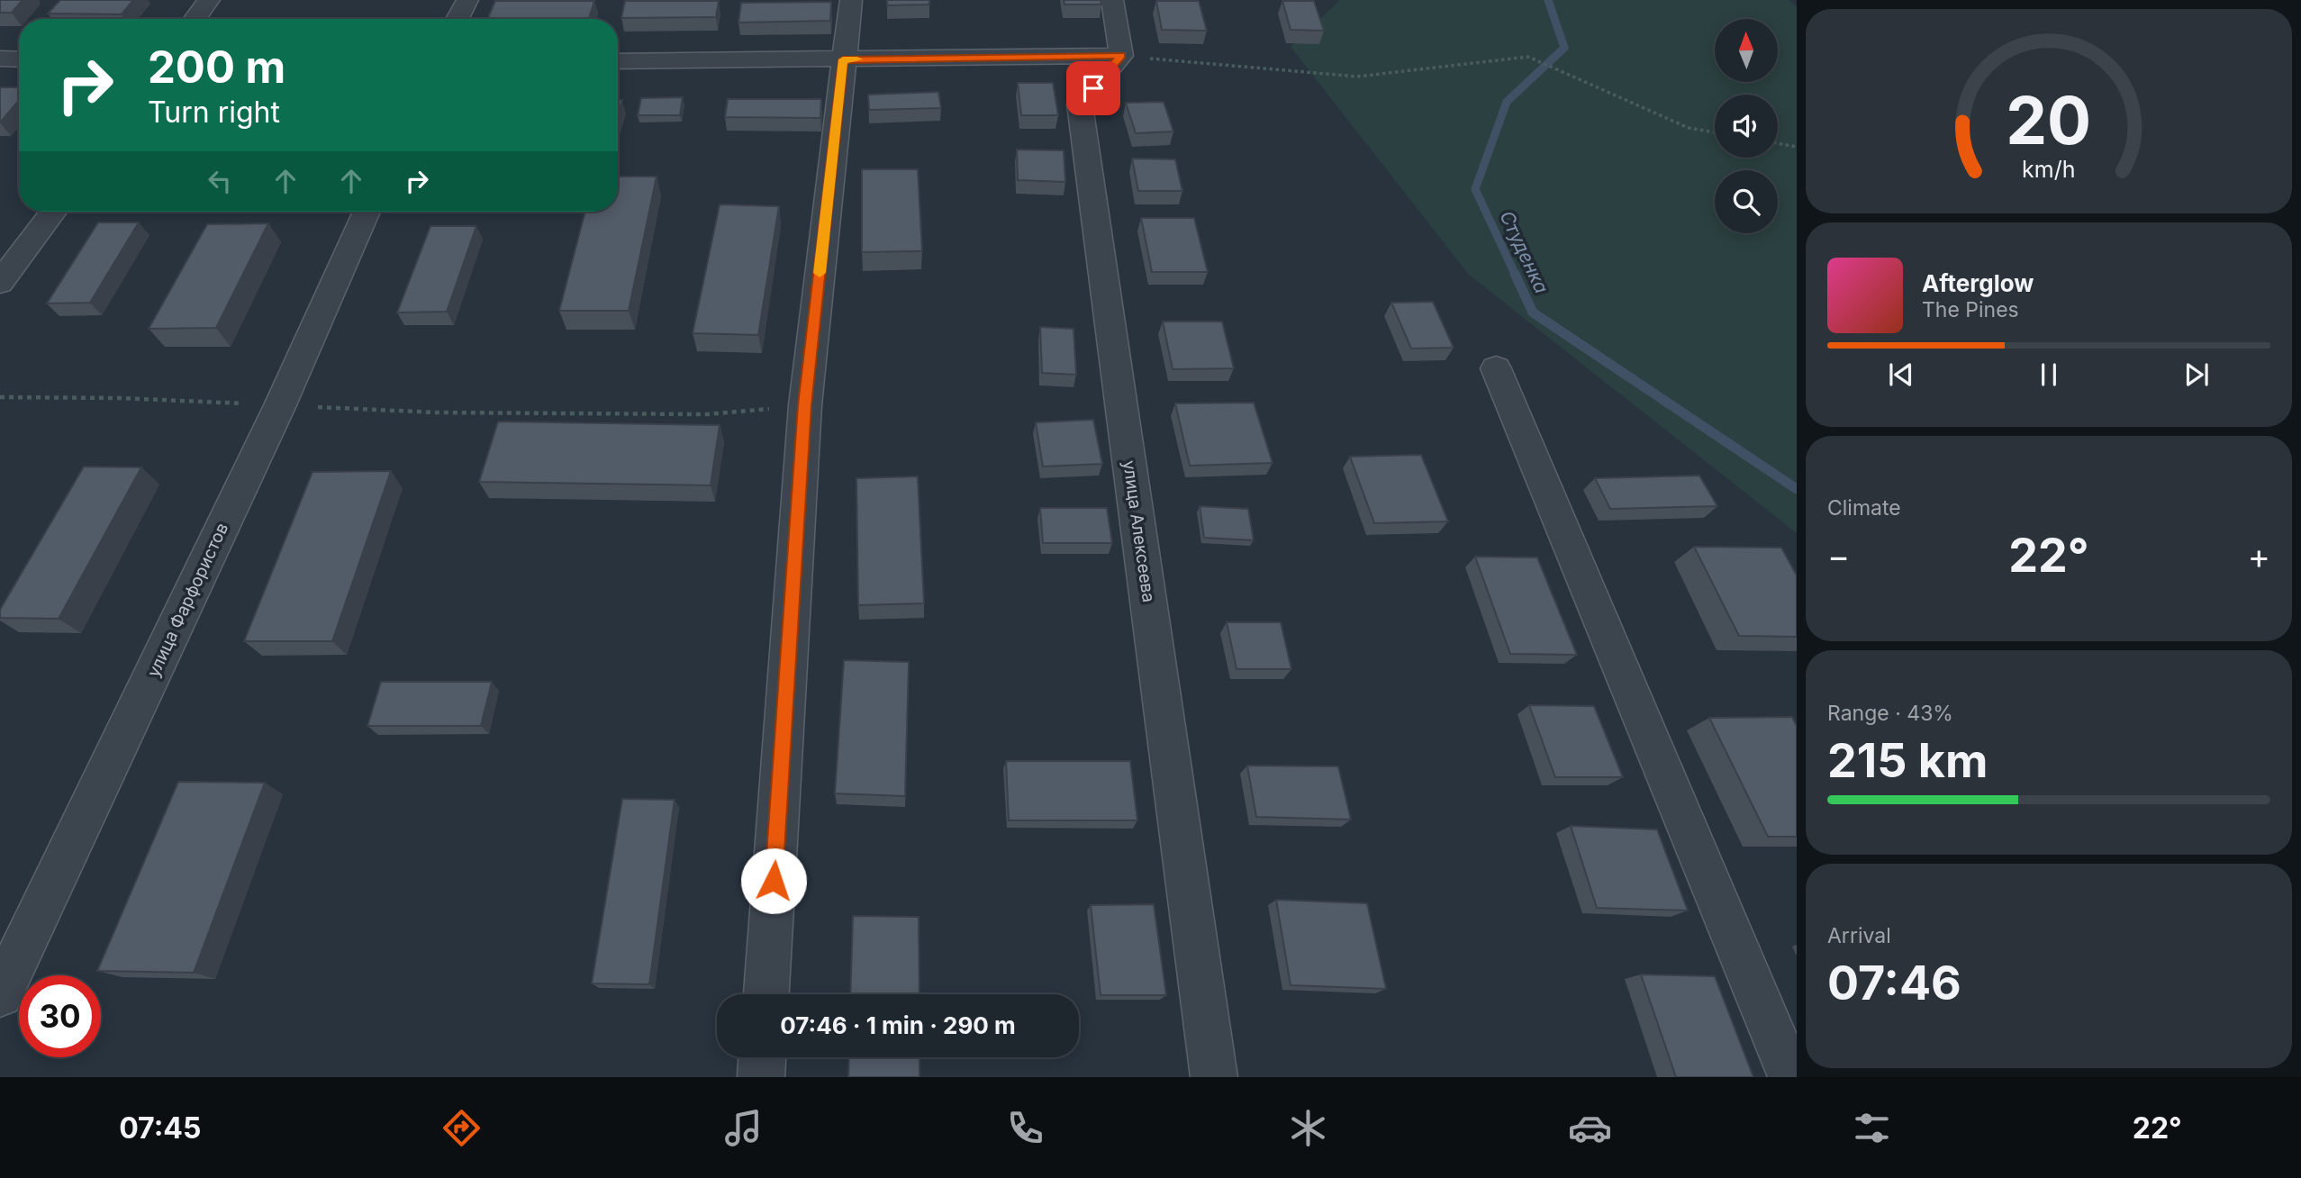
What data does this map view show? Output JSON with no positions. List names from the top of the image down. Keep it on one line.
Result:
{"streets":{"street":["улица Алексеева","улица Фарфористов"]},"water":["Студенка"],"north":"top","page":{"turn":["200 m","Turn right"],"song":["Afterglow","The Pines"],"tile":["Climate",["Range · 43%","215 km"],["Arrival","07:46"]],"heat":["−","22°","+"],"limit":"30","trip":"07:46 · 1 min · 290 m","tabs":["07:45","22°"],"gauge":["20","km/h"]}}
